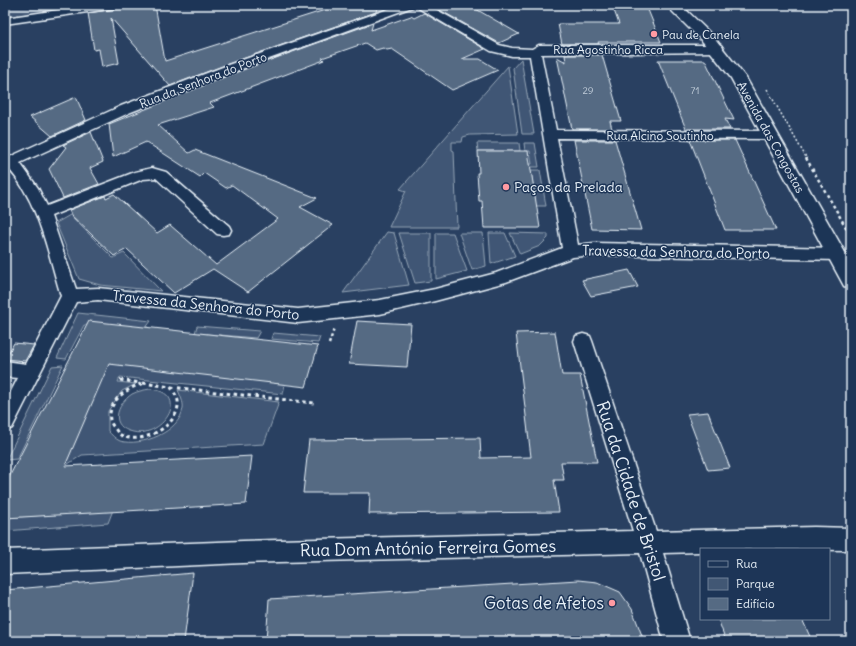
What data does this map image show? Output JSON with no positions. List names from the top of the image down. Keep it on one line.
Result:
{"streets":{"main road":["Avenida das Congostas"],"street":["Rua Agostinho Ricca","Rua da Senhora do Porto","Rua Alcino Soutinho","Travessa da Senhora do Porto","Rua da Cidade de Bristol","Rua Dom António Ferreira Gomes"]},"crossings":[["Rua Agostinho Ricca","Rua Alcino Soutinho"],["Rua Agostinho Ricca","Avenida das Congostas"],["Rua Agostinho Ricca","Travessa da Senhora do Porto"],["Rua Alcino Soutinho","Avenida das Congostas"],["Avenida das Congostas","Travessa da Senhora do Porto"],["Rua da Cidade de Bristol","Rua Dom António Ferreira Gomes"]],"places":["Pau de Canela","Paços da Prelada","Gotas de Afetos"],"house_numbers":["29","71"],"legend":["Rua","Parque","Edifício"]}
